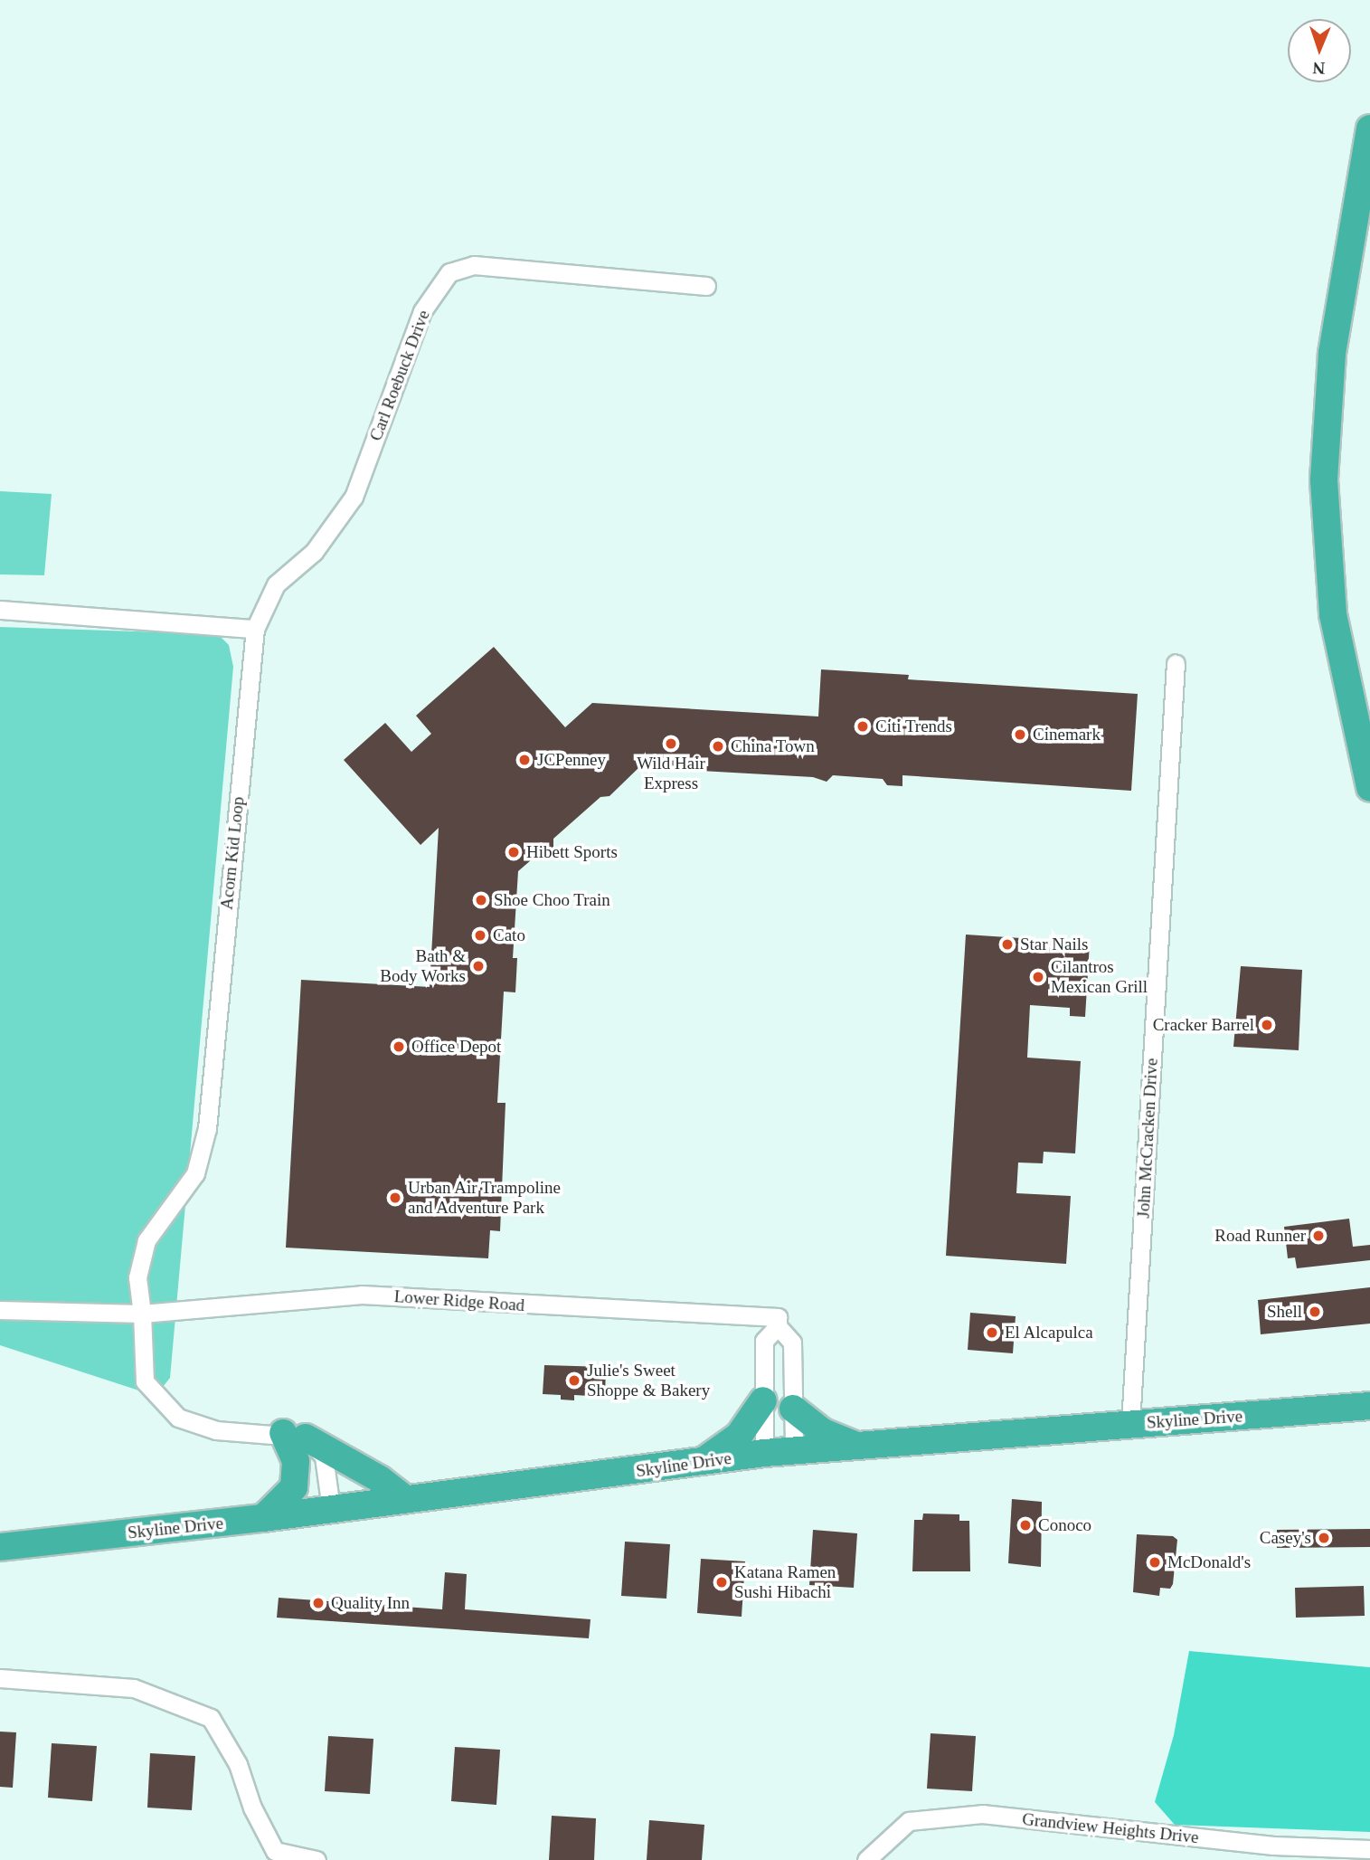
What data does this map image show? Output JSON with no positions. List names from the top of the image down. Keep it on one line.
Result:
{"streets":{"highway":["Skyline Drive"],"street":["Carl Roebuck Drive","Acorn Kid Loop","John McCracken Drive","Lower Ridge Road","Grandview Heights Drive"]},"crossings":[["Carl Roebuck Drive","Acorn Kid Loop"],["Acorn Kid Loop","Lower Ridge Road"],["John McCracken Drive","Skyline Drive"]],"places":["Citi Trends","Cinemark","Wild Hair Express","China Town","JCPenney","Hibett Sports","Shoe Choo Train","Cato","Star Nails","Bath & Body Works","Cilantros Mexican Grill","Cracker Barrel","Office Depot","Urban Air Trampoline and Adventure Park","Road Runner","Shell","El Alcapulca","Julie's Sweet Shoppe & Bakery","Conoco","Casey's","McDonald's","Katana Ramen Sushi Hibachi","Quality Inn"],"north":"bottom"}
